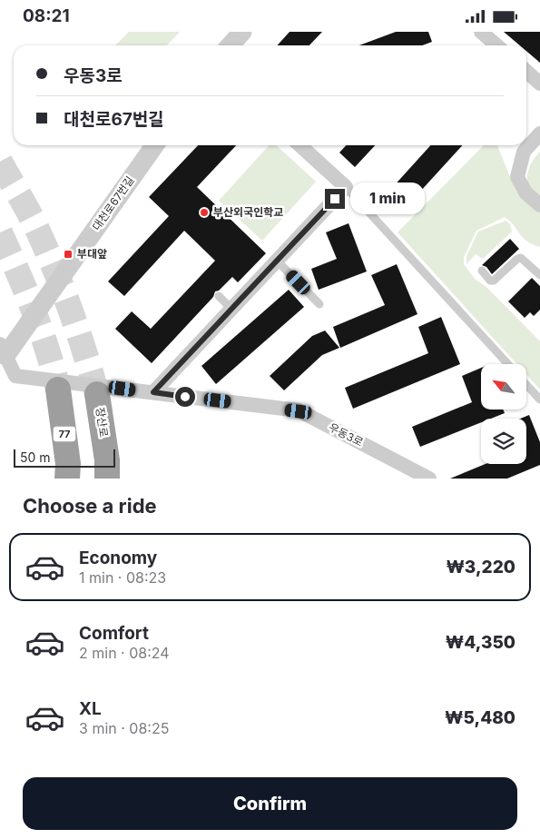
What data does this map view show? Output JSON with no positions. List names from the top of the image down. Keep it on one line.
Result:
{"streets":{"highway":["장산로","77"],"street":["대천로67번길","우동3로"]},"crossings":[["대천로67번길","우동3로"]],"places":{"other":["부산외국인학교"],"transit":["부대앞"]},"scale_bar":"50 m","north":"top left","page":{"status":"08:21","banner":["우동3로","대천로67번길"],"bubble":"1 min","scale":"50 m","heading":"Choose a ride","list":[{"name":"Economy","note":"1 min · 08:23","value":"₩3,220"},{"name":"Comfort","note":"2 min · 08:24","value":"₩4,350"},{"name":"XL","note":"3 min · 08:25","value":"₩5,480"}],"buttons":"Confirm"}}
